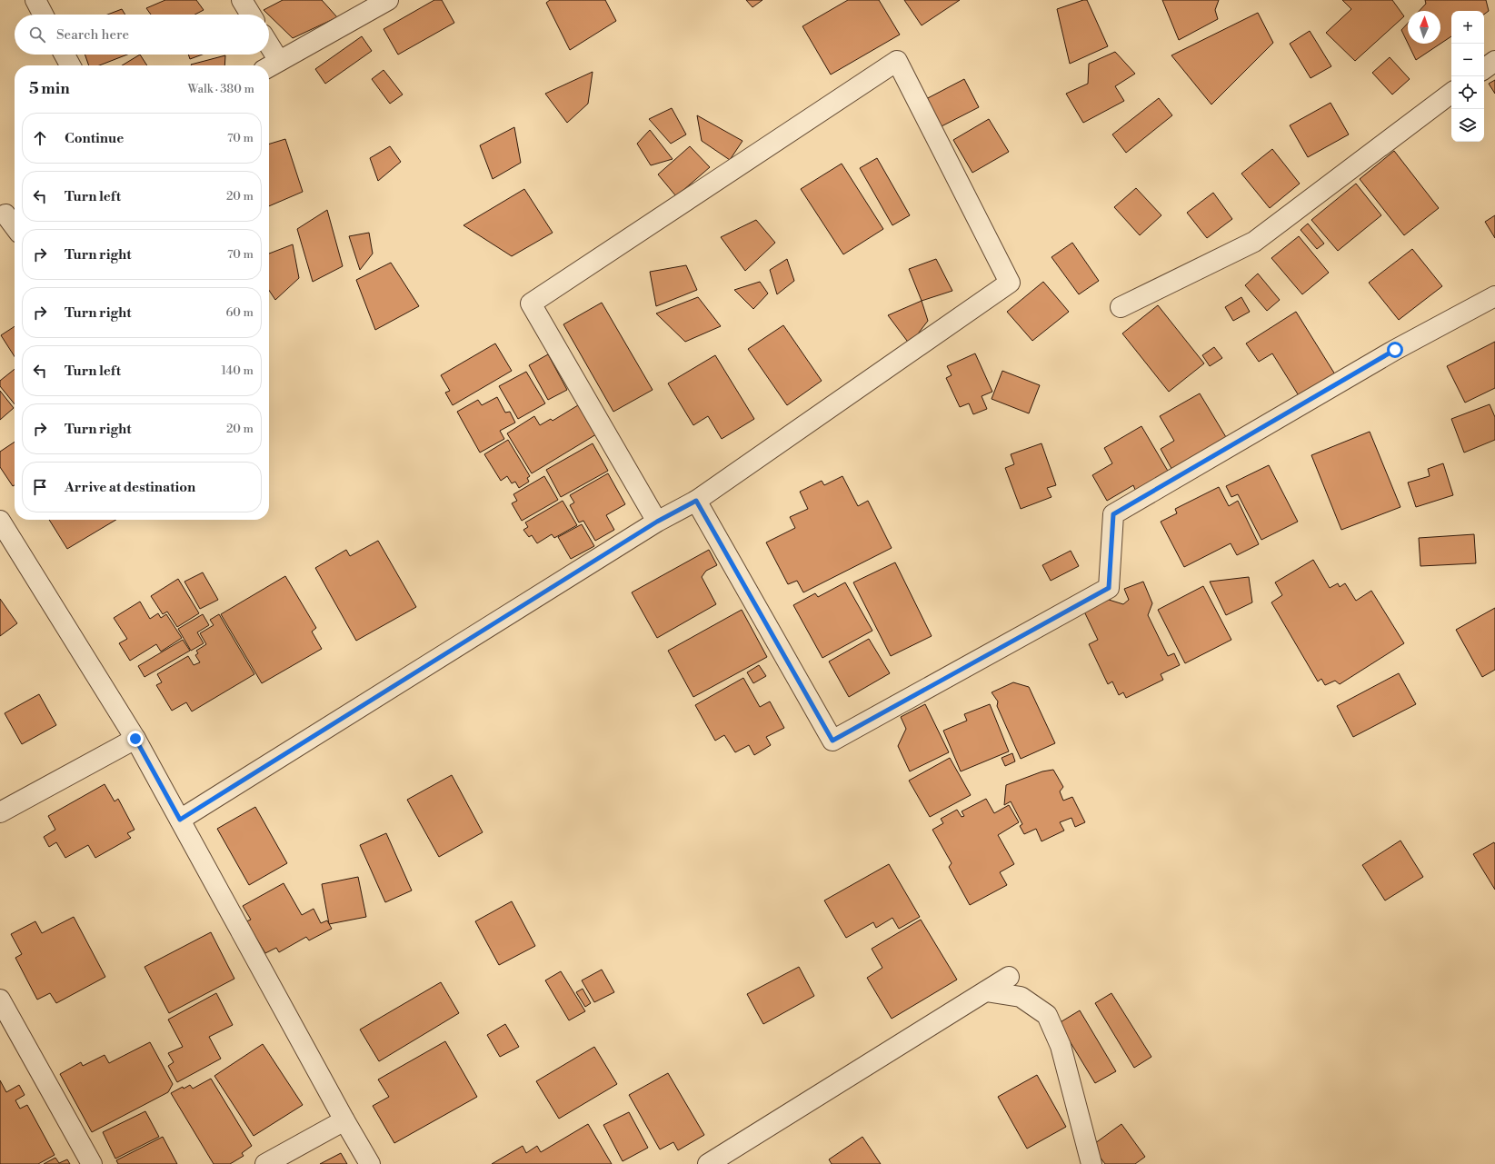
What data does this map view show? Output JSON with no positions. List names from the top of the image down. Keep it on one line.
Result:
{"north":"top","page":{"map_buttons":["+","−"],"search":"Search here","heading":["5 min","Walk · 380 m"],"list":[["Continue","70 m"],["Turn left","20 m"],["Turn right","70 m"],["Turn right","60 m"],["Turn left","140 m"],["Turn right","20 m"],"Arrive at destination"]}}
